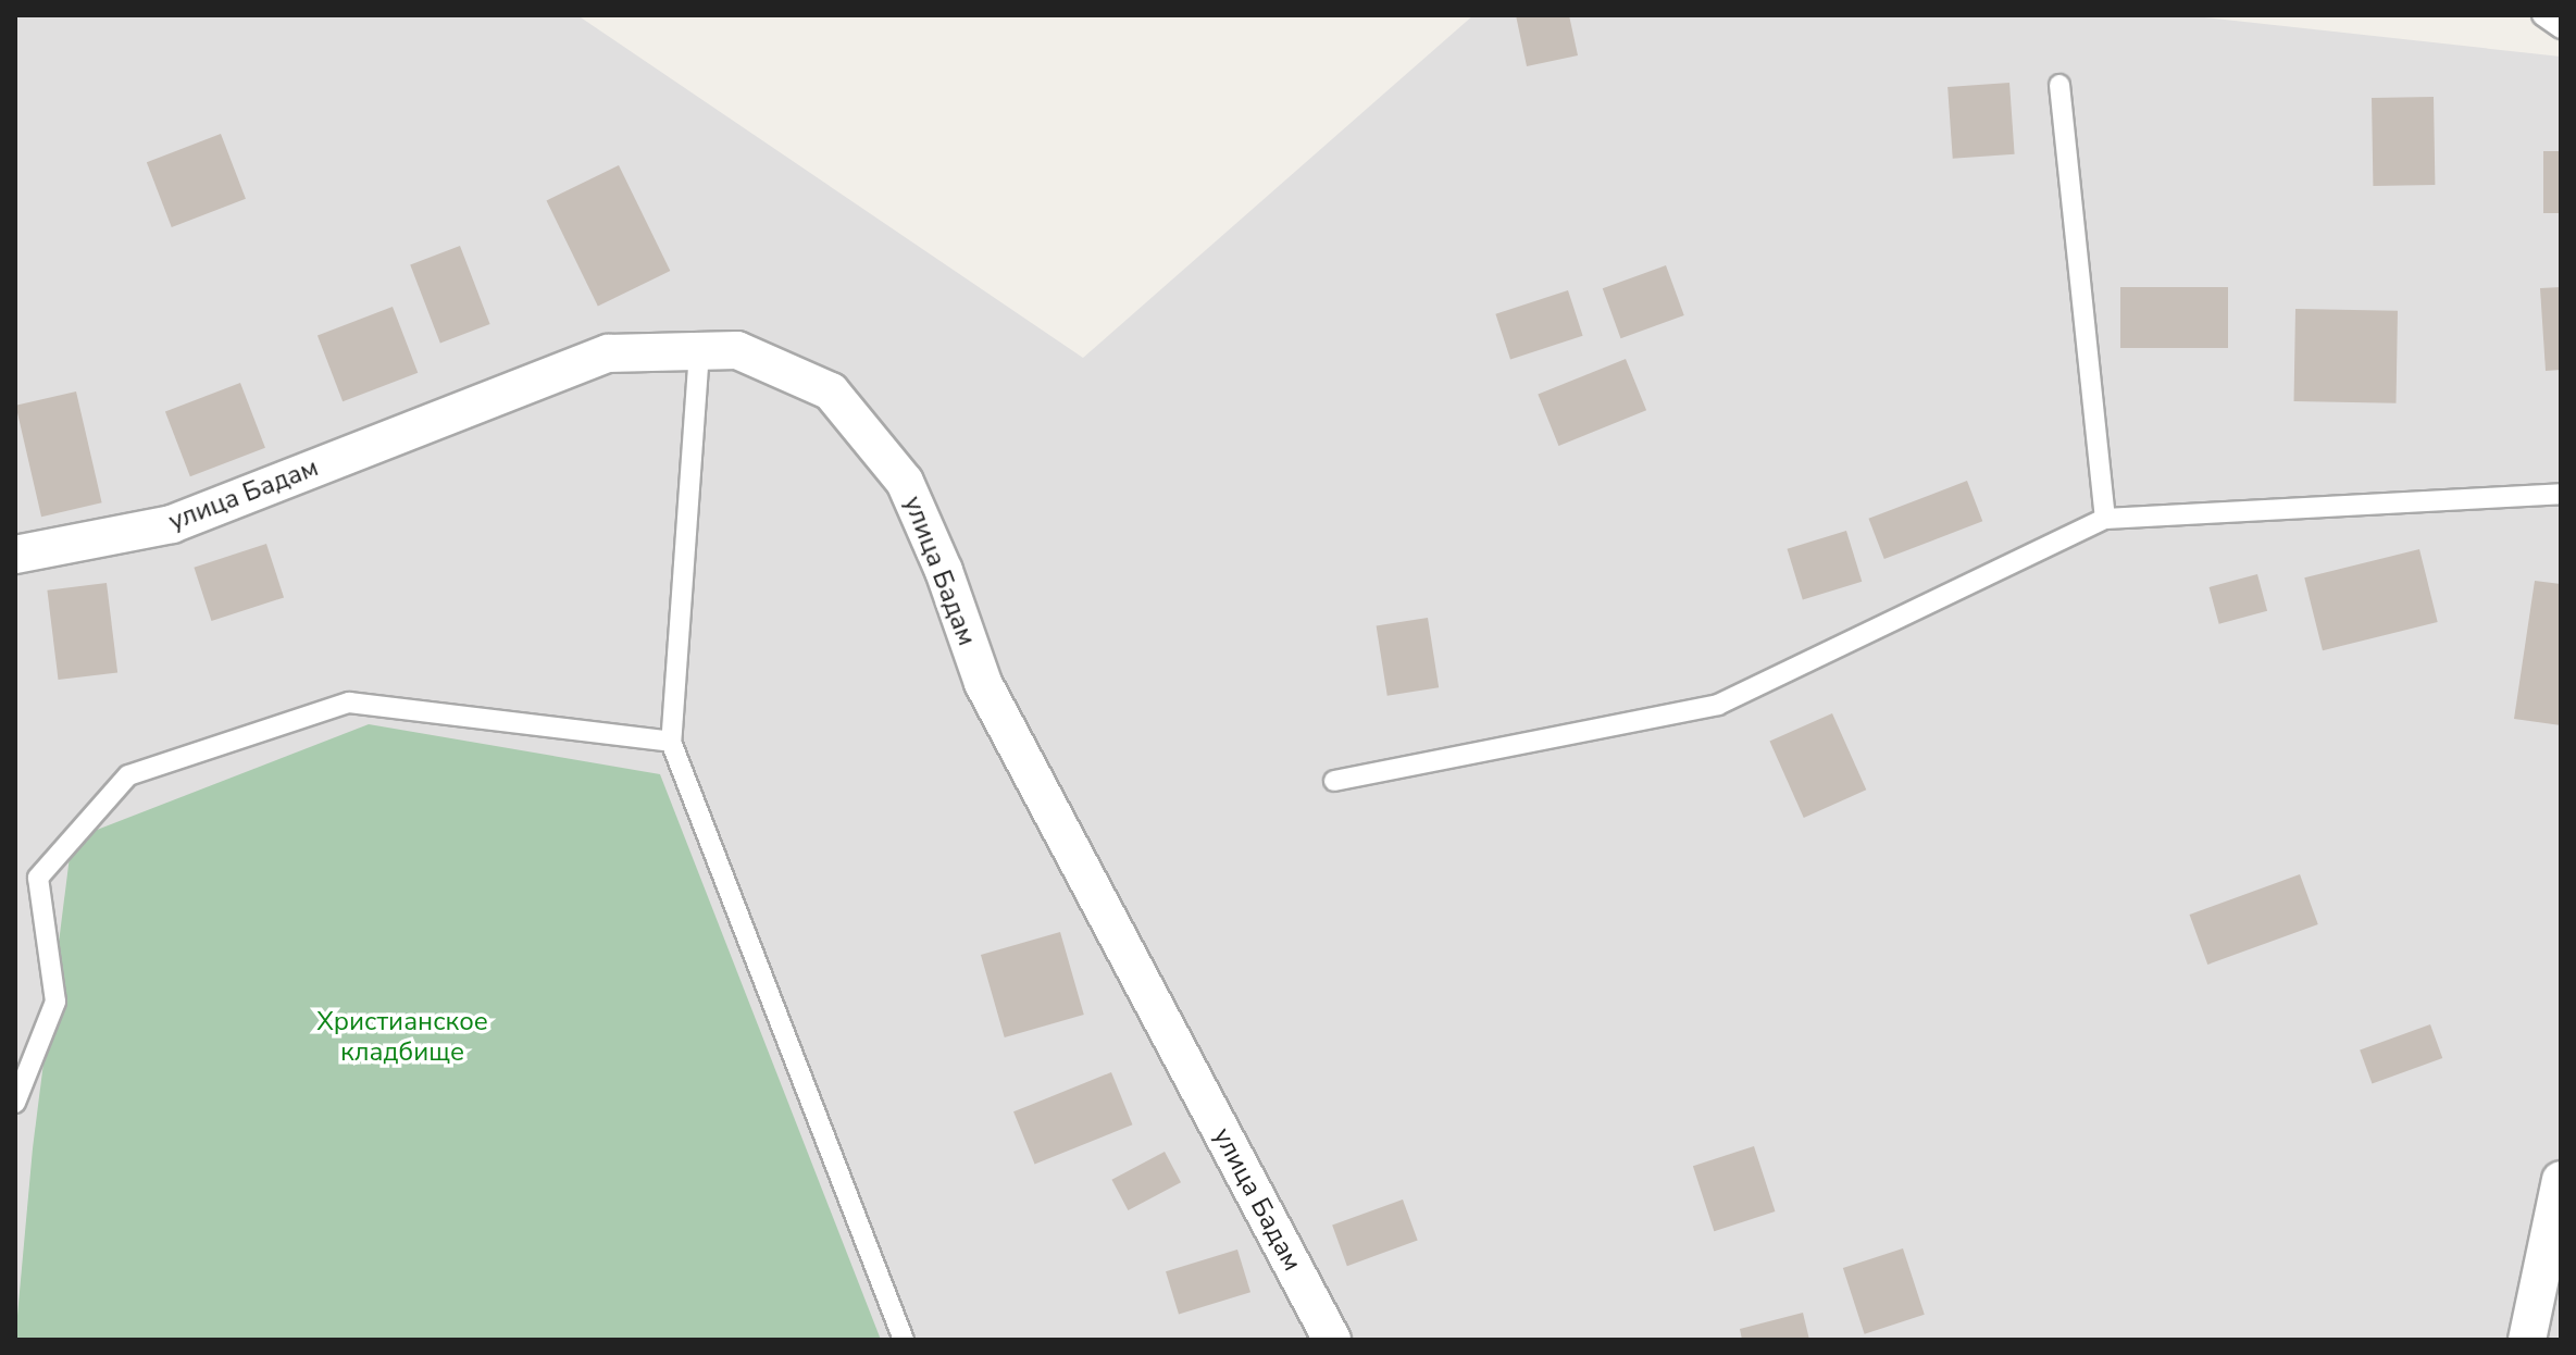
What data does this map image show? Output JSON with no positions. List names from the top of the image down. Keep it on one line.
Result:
{"streets":{"street":["улица Бадам"]},"parks":["Христианское кладбище"]}
